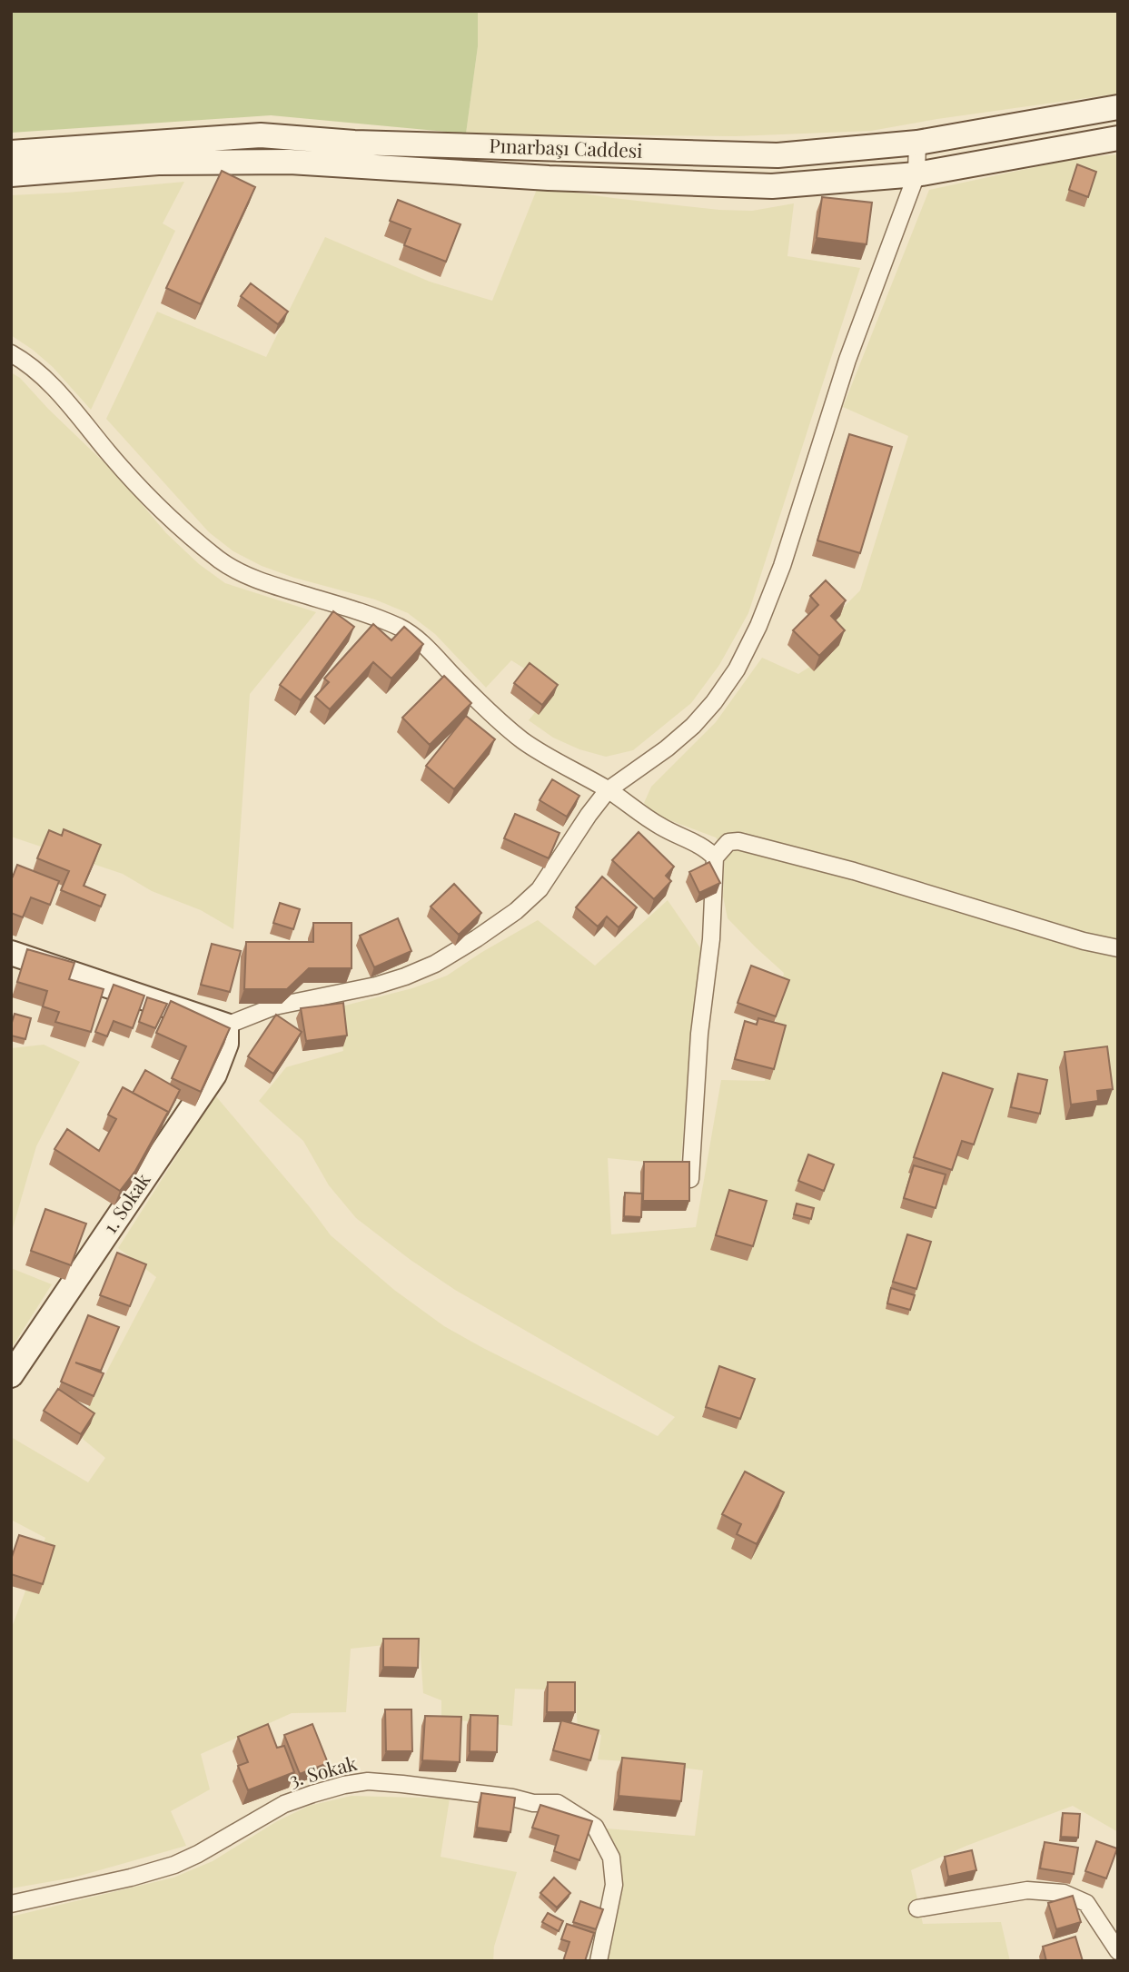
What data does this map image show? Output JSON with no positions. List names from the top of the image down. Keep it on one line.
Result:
{"streets":{"street":["Pınarbaşı Caddesi","1. Sokak","3. Sokak"]}}
